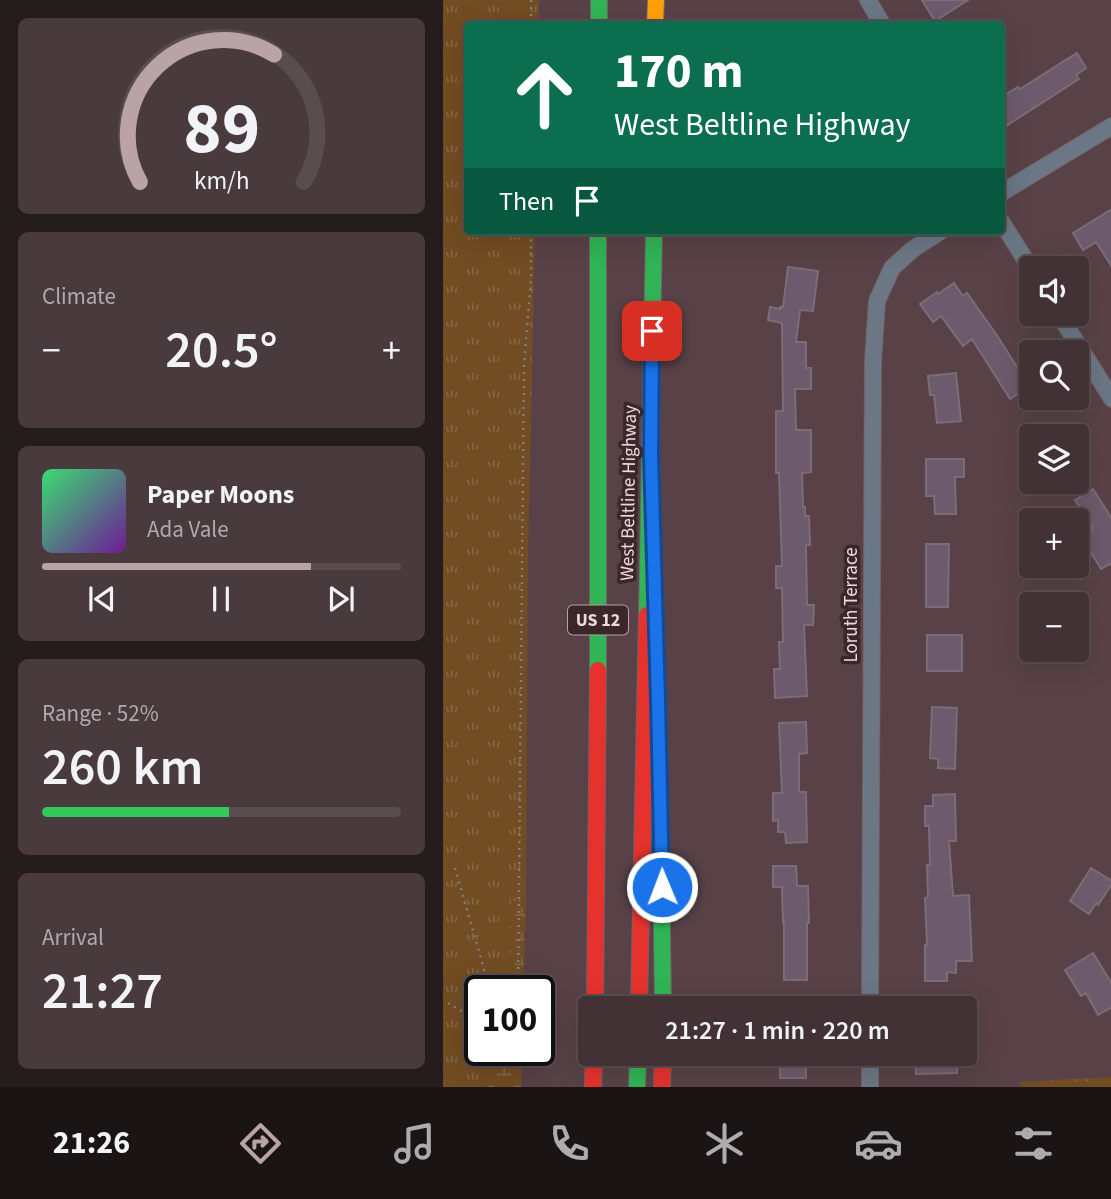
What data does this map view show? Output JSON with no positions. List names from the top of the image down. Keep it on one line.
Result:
{"streets":{"highway":["West Beltline Highway","US 12"],"street":["Loruth Terrace"]},"page":{"turn":["170 m","West Beltline Highway"],"then":"Then","tile":["Climate",["Range · 52%","260 km"],["Arrival","21:27"]],"map_buttons":["+","−"],"heat":["−","20.5°","+"],"song":["Paper Moons","Ada Vale"],"limit":"100","trip":"21:27 · 1 min · 220 m","tabs":"21:26","gauge":["89","km/h"]}}
